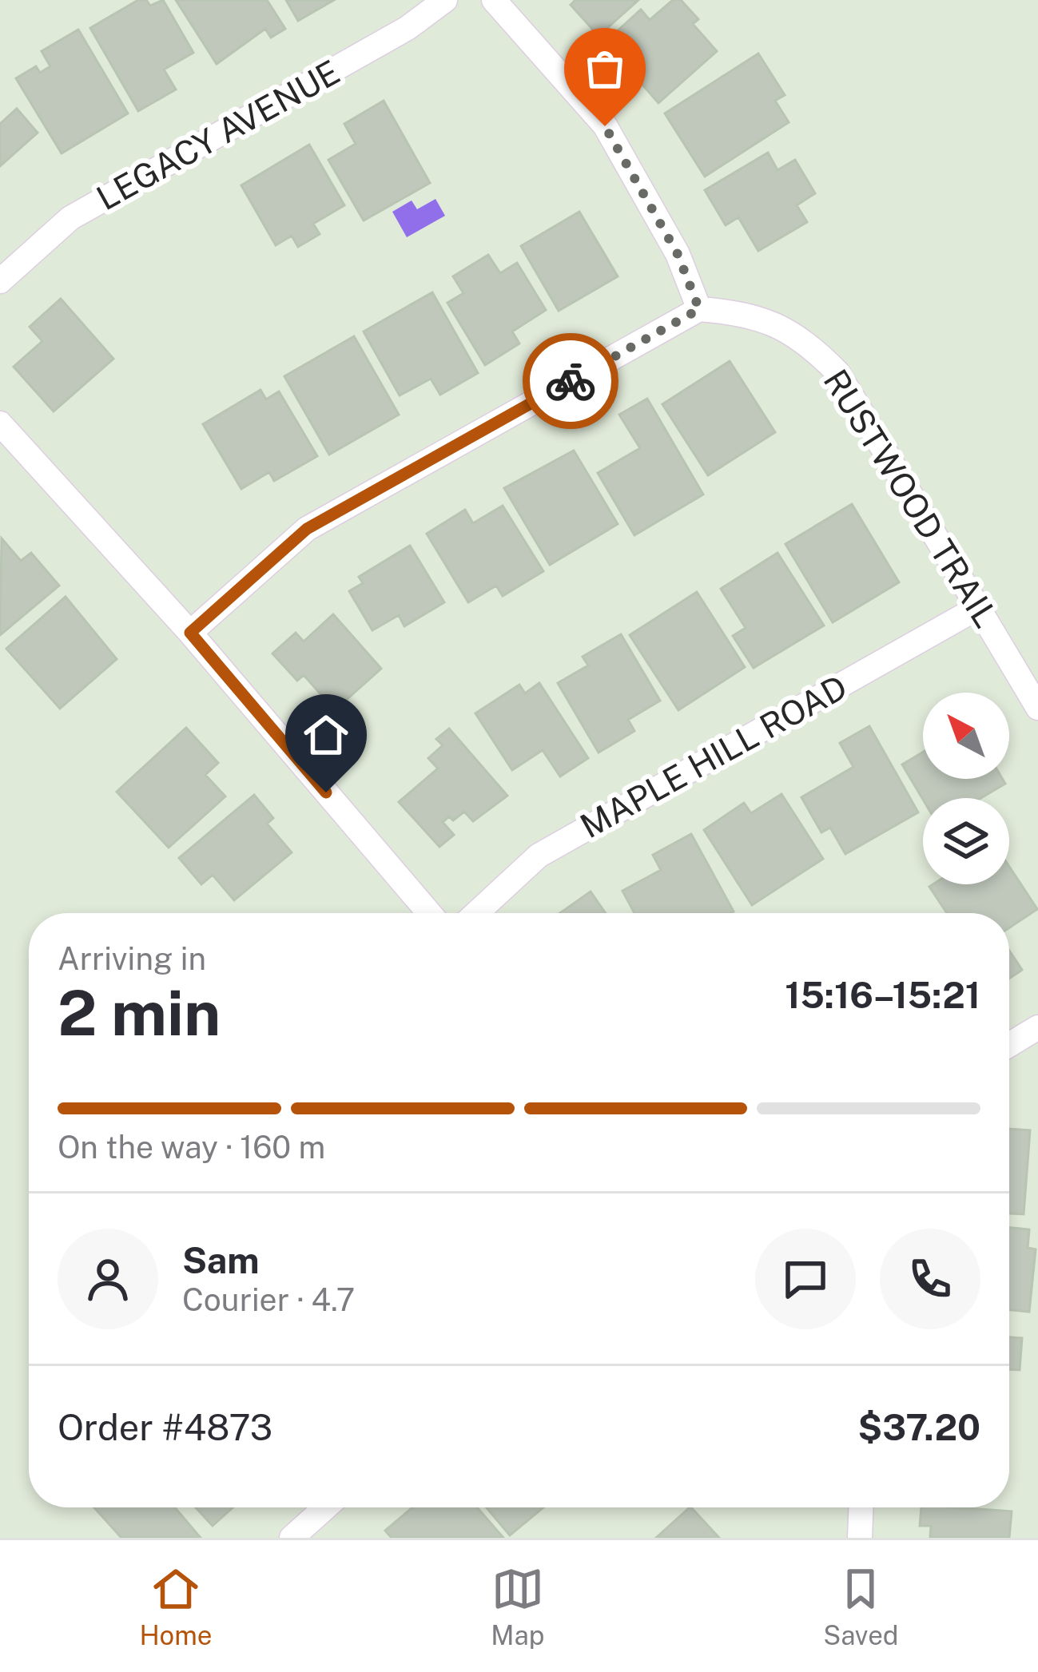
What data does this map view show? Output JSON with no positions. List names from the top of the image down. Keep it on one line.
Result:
{"streets":{"street":["LEGACY AVENUE","RUSTWOOD TRAIL","MAPLE HILL ROAD"]},"crossings":[["RUSTWOOD TRAIL","MAPLE HILL ROAD"]],"north":"top left","page":{"heading":["2 min","Arriving in","15:16–15:21"],"panel":["Sam","Courier · 4.7","Order #4873","$37.20"],"bar":"On the way · 160 m","tabs":["Home","Map","Saved"]}}
